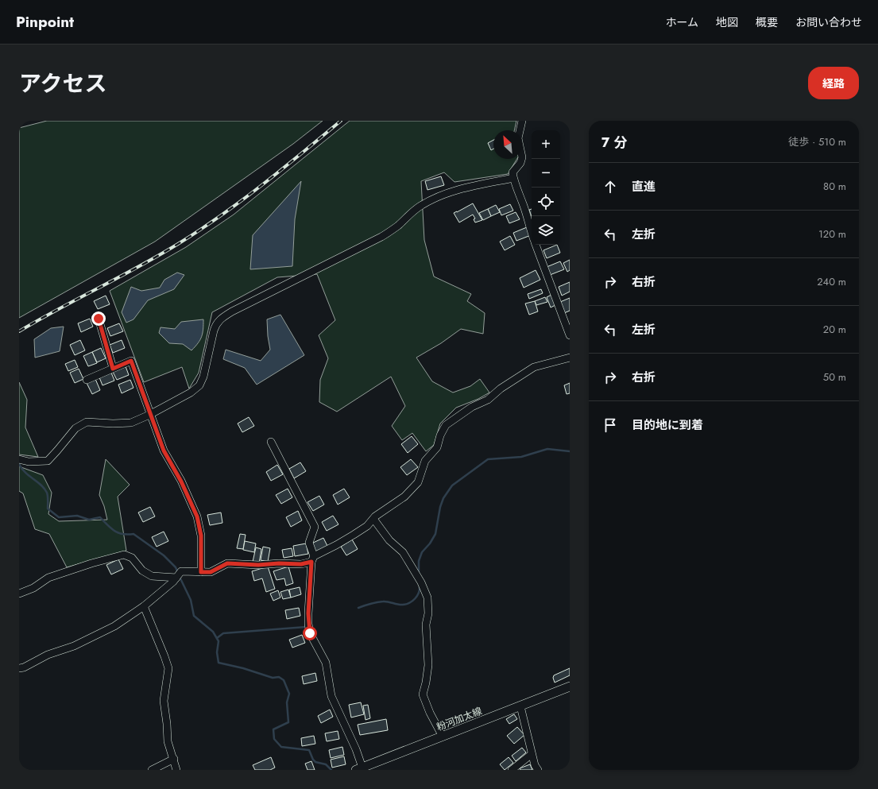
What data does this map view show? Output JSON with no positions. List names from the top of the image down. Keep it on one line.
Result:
{"streets":{"main road":["粉河加太線"]},"north":"top left","page":{"header":"Pinpoint","nav":["ホーム","地図","概要","お問い合わせ"],"title":"アクセス","buttons":"経路","heading":["7 分","徒歩 · 510 m"],"map_buttons":["+","−"],"list":[["直進","80 m"],["左折","120 m"],["右折","240 m"],["左折","20 m"],["右折","50 m"],"目的地に到着"]}}
